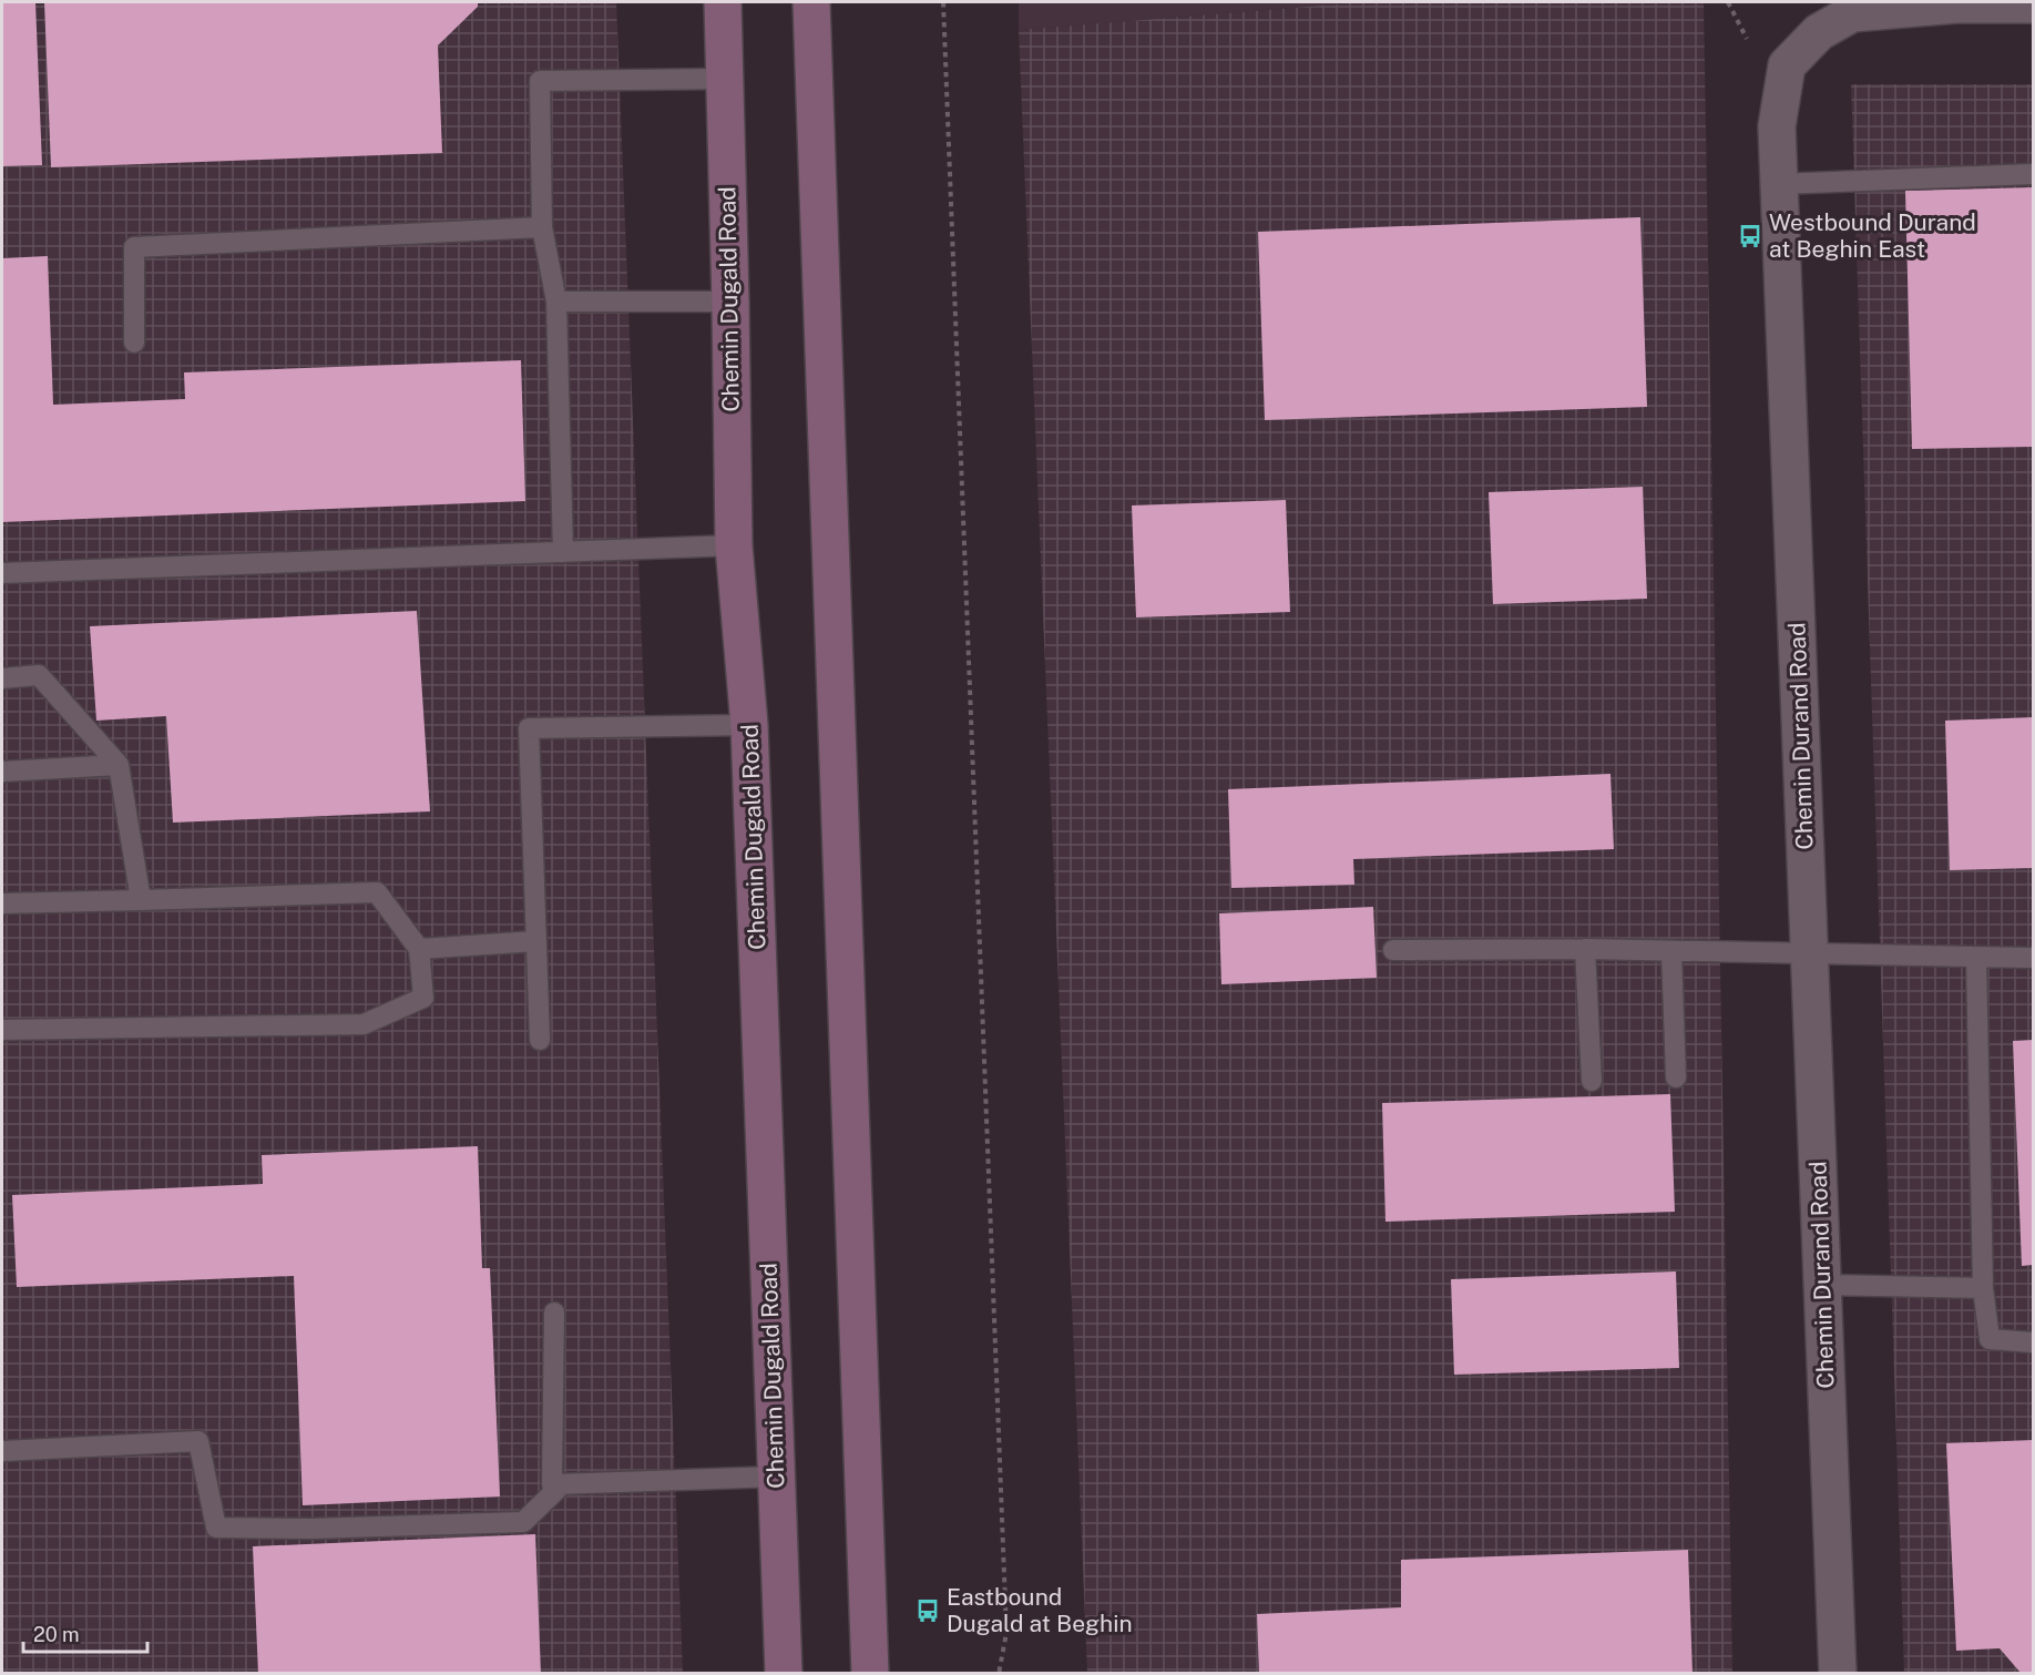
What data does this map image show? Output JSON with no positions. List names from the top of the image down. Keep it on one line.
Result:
{"streets":{"main road":["Chemin Dugald Road"],"street":["Chemin Durand Road"]},"places":{"bus stop":["Westbound Durand at Beghin East","Eastbound Dugald at Beghin"]},"scale_bar":"20 m"}
